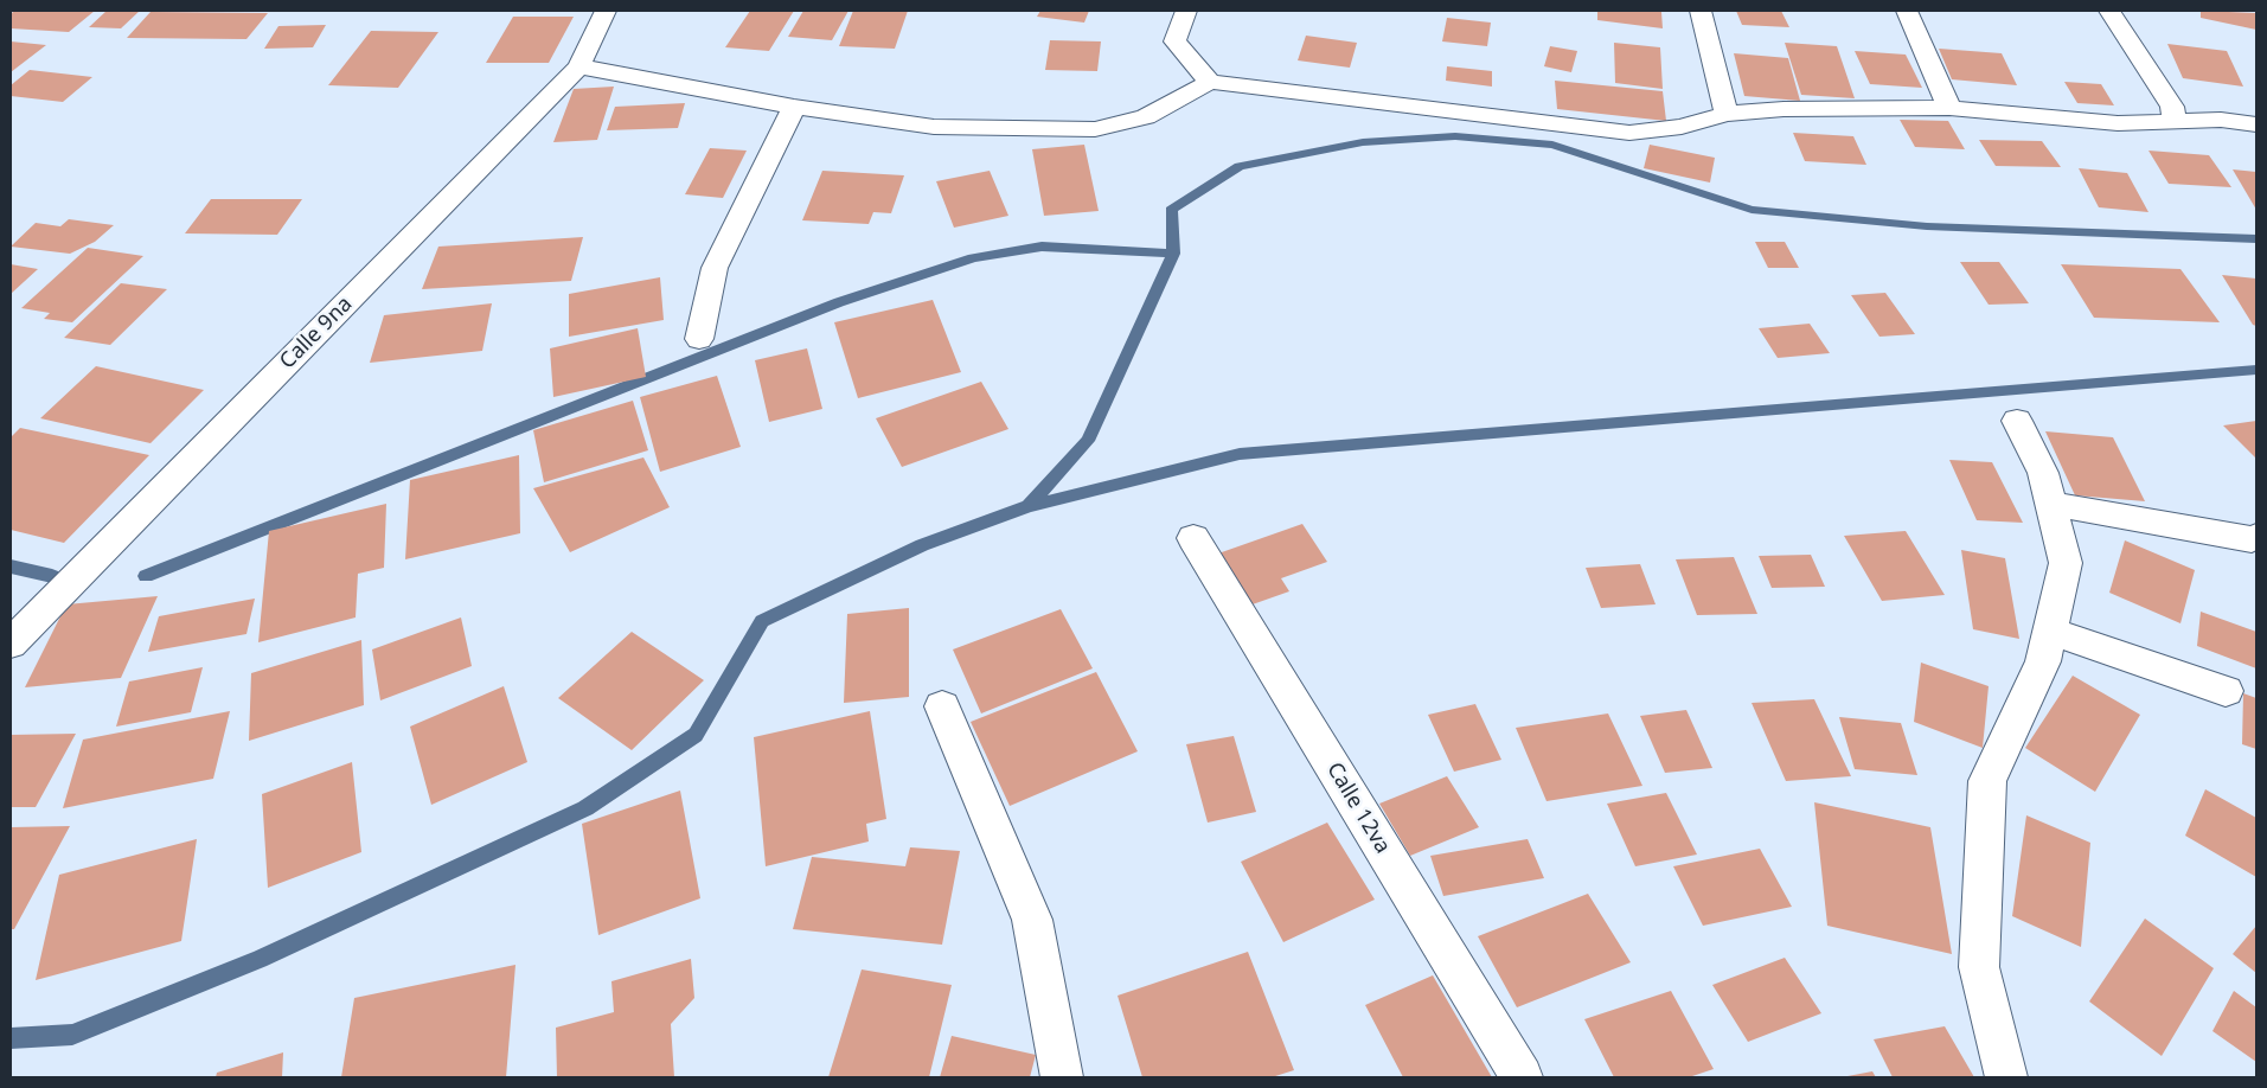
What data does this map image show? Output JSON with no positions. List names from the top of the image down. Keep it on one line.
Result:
{"streets":{"street":["Calle 9na","Calle 12va"]}}
